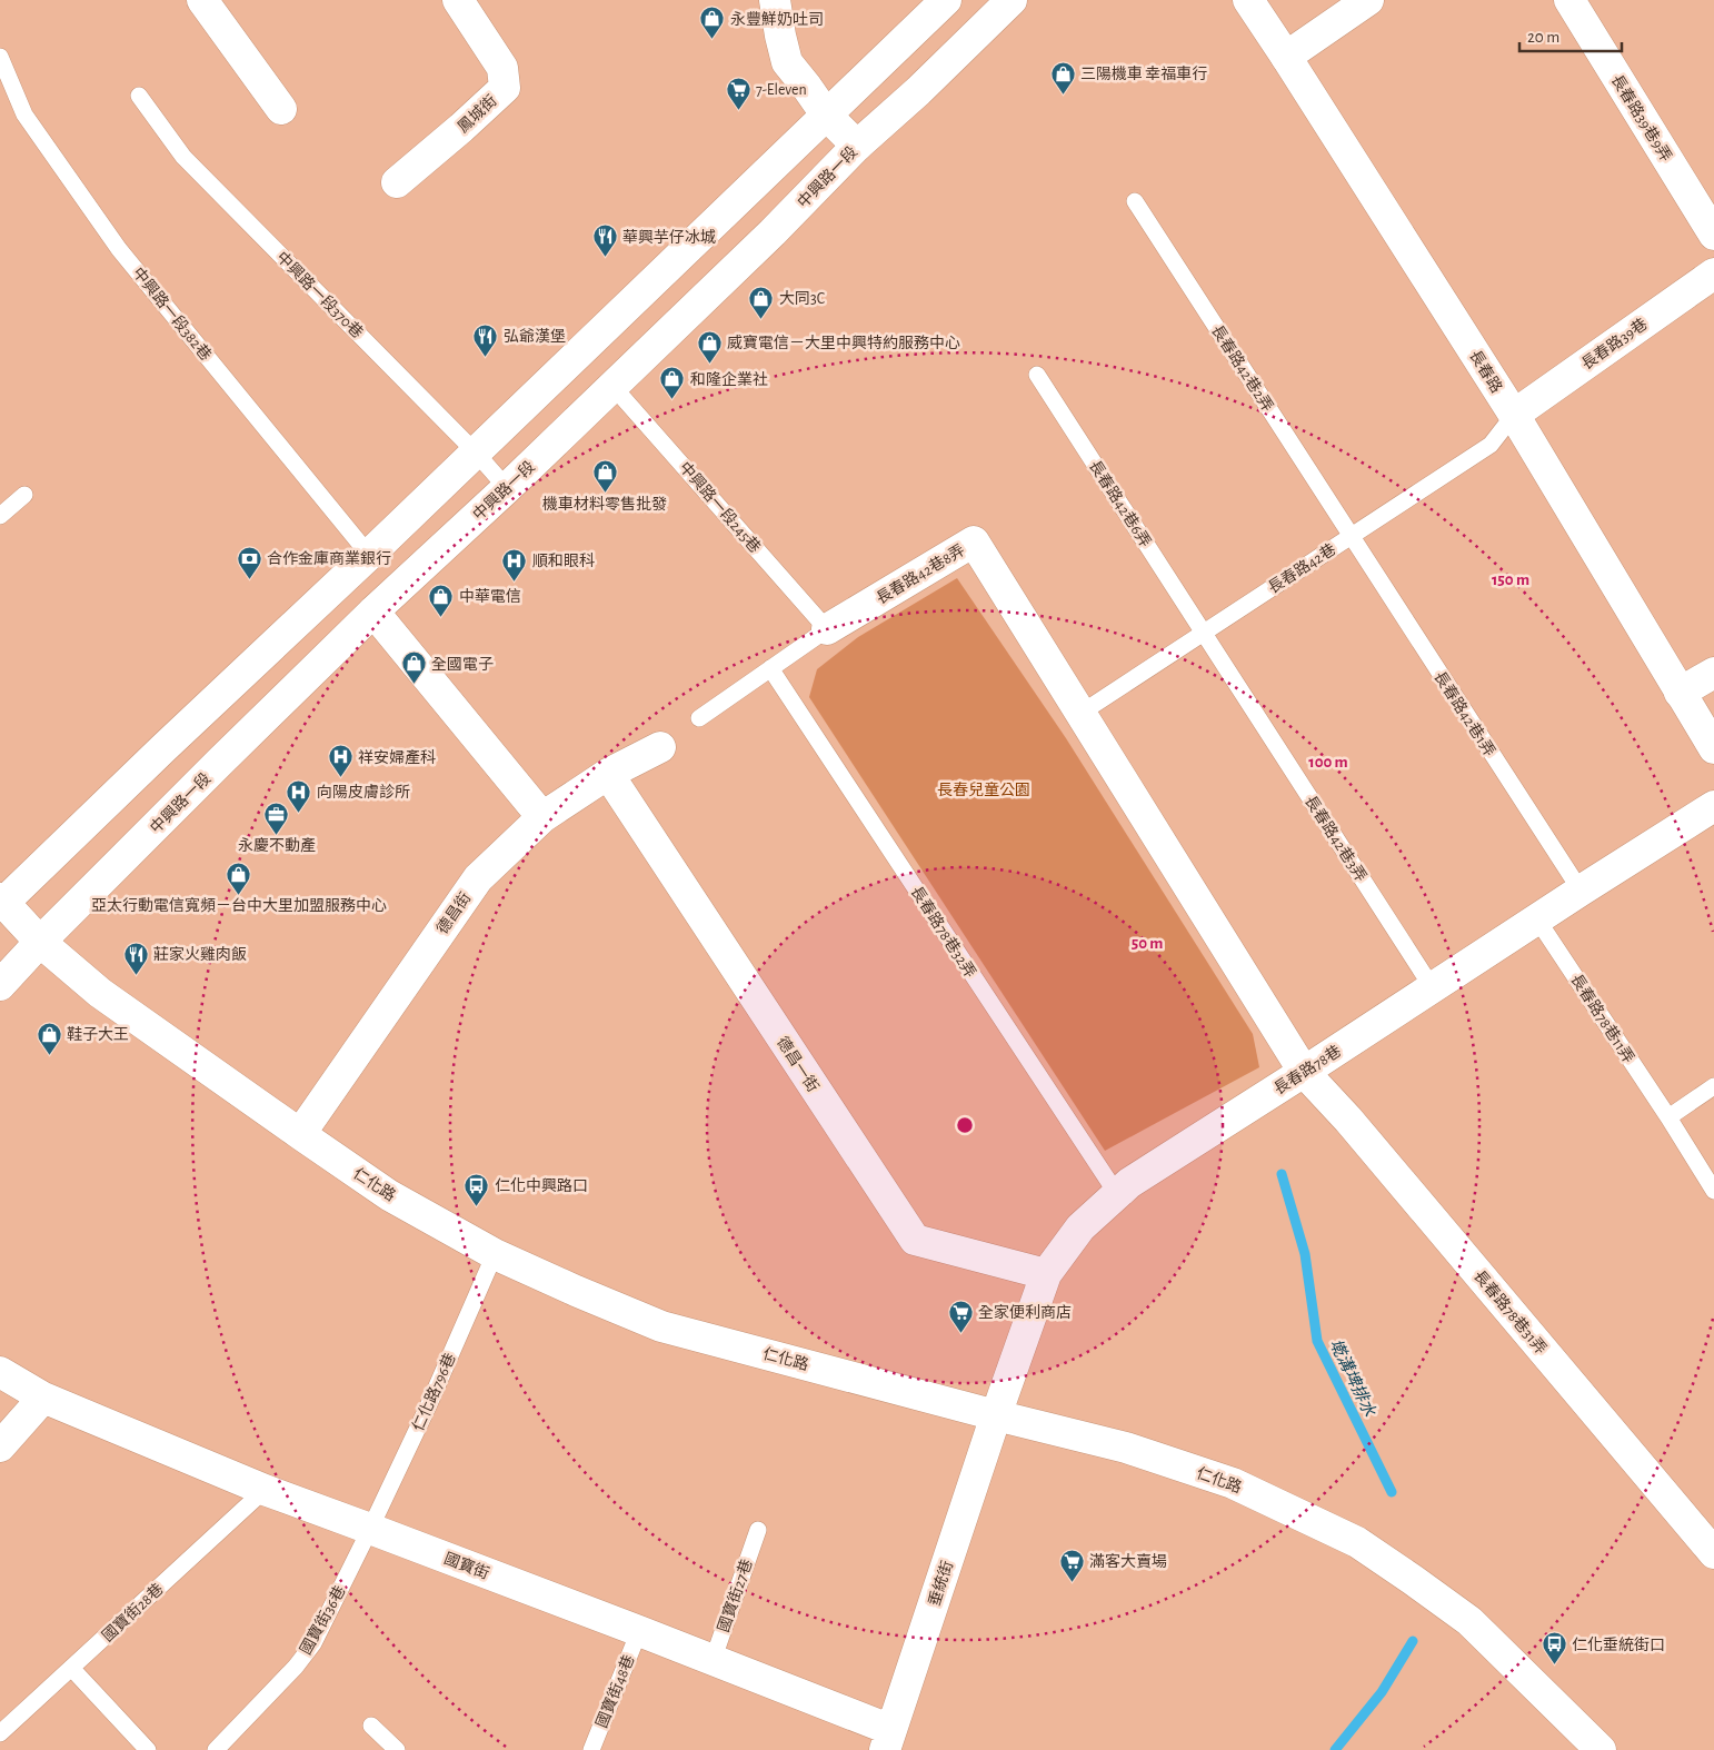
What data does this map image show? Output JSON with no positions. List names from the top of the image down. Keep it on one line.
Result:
{"streets":{"street":["鳳城街","長春路39巷9弄","中興路一段","長春路39巷","長春路","長春路42巷8弄","德昌街","德昌一街","長春路78巷","仁化路","長春路78巷31弄","國寶街","垂統街"],"lane":["中興路一段370巷","中興路一段382巷","長春路42巷2弄","長春路42巷6弄","中興路一段245巷","長春路42巷","長春路42巷1弄","長春路42巷3弄","長春路78巷32弄","長春路78巷11弄","仁化路796巷","國寶街27巷","國寶街28巷","國寶街36巷","國寶街48巷"]},"crossings":[["中興路一段","中興路一段370巷"],["中興路一段","中興路一段245巷"],["中興路一段","仁化路"],["長春路39巷","長春路"],["長春路39巷","長春路42巷"],["長春路42巷2弄","長春路42巷"],["長春路42巷2弄","長春路42巷1弄"],["長春路","長春路42巷"],["長春路42巷6弄","長春路42巷"],["長春路42巷6弄","長春路42巷3弄"],["中興路一段245巷","長春路42巷8弄"],["長春路42巷","長春路42巷8弄"],["長春路42巷","長春路42巷1弄"],["長春路42巷","長春路42巷3弄"],["長春路42巷","長春路78巷31弄"],["長春路42巷8弄","長春路78巷32弄"],["長春路42巷8弄","長春路78巷31弄"],["長春路42巷1弄","長春路78巷"],["長春路42巷3弄","長春路78巷"],["德昌街","德昌一街"],["德昌街","仁化路"],["長春路78巷32弄","長春路78巷"],["長春路78巷11弄","長春路78巷"],["德昌一街","長春路78巷"],["長春路78巷","仁化路"],["長春路78巷","長春路78巷31弄"],["長春路78巷","垂統街"],["仁化路","仁化路796巷"],["仁化路","垂統街"],["仁化路796巷","國寶街"],["仁化路796巷","國寶街36巷"],["國寶街","垂統街"],["國寶街","國寶街27巷"],["國寶街","國寶街28巷"],["國寶街","國寶街36巷"],["國寶街","國寶街48巷"]],"water":["墘溝埤排水"],"parks":["長春兒童公園"],"places":{"shop":["永豐鮮奶吐司","三陽機車 幸福車行","大同3C","威寶電信－大里中興特約服務中心","和隆企業社","機車材料零售批發","中華電信","全國電子","亞太行動電信寬頻－台中大里加盟服務中心","鞋子大王"],"supermarket":["7-Eleven","全家便利商店","滿客大賣場"],"restaurant":["華興芋仔冰城","弘爺漢堡","莊家火雞肉飯"],"bank":["合作金庫商業銀行"],"hospital":["順和眼科","祥安婦產科","向陽皮膚診所"],"office":["永慶不動產"],"bus stop":["仁化中興路口","仁化垂統街口"]},"scale_bar":"20 m","rings":["150 m","100 m","50 m"]}
